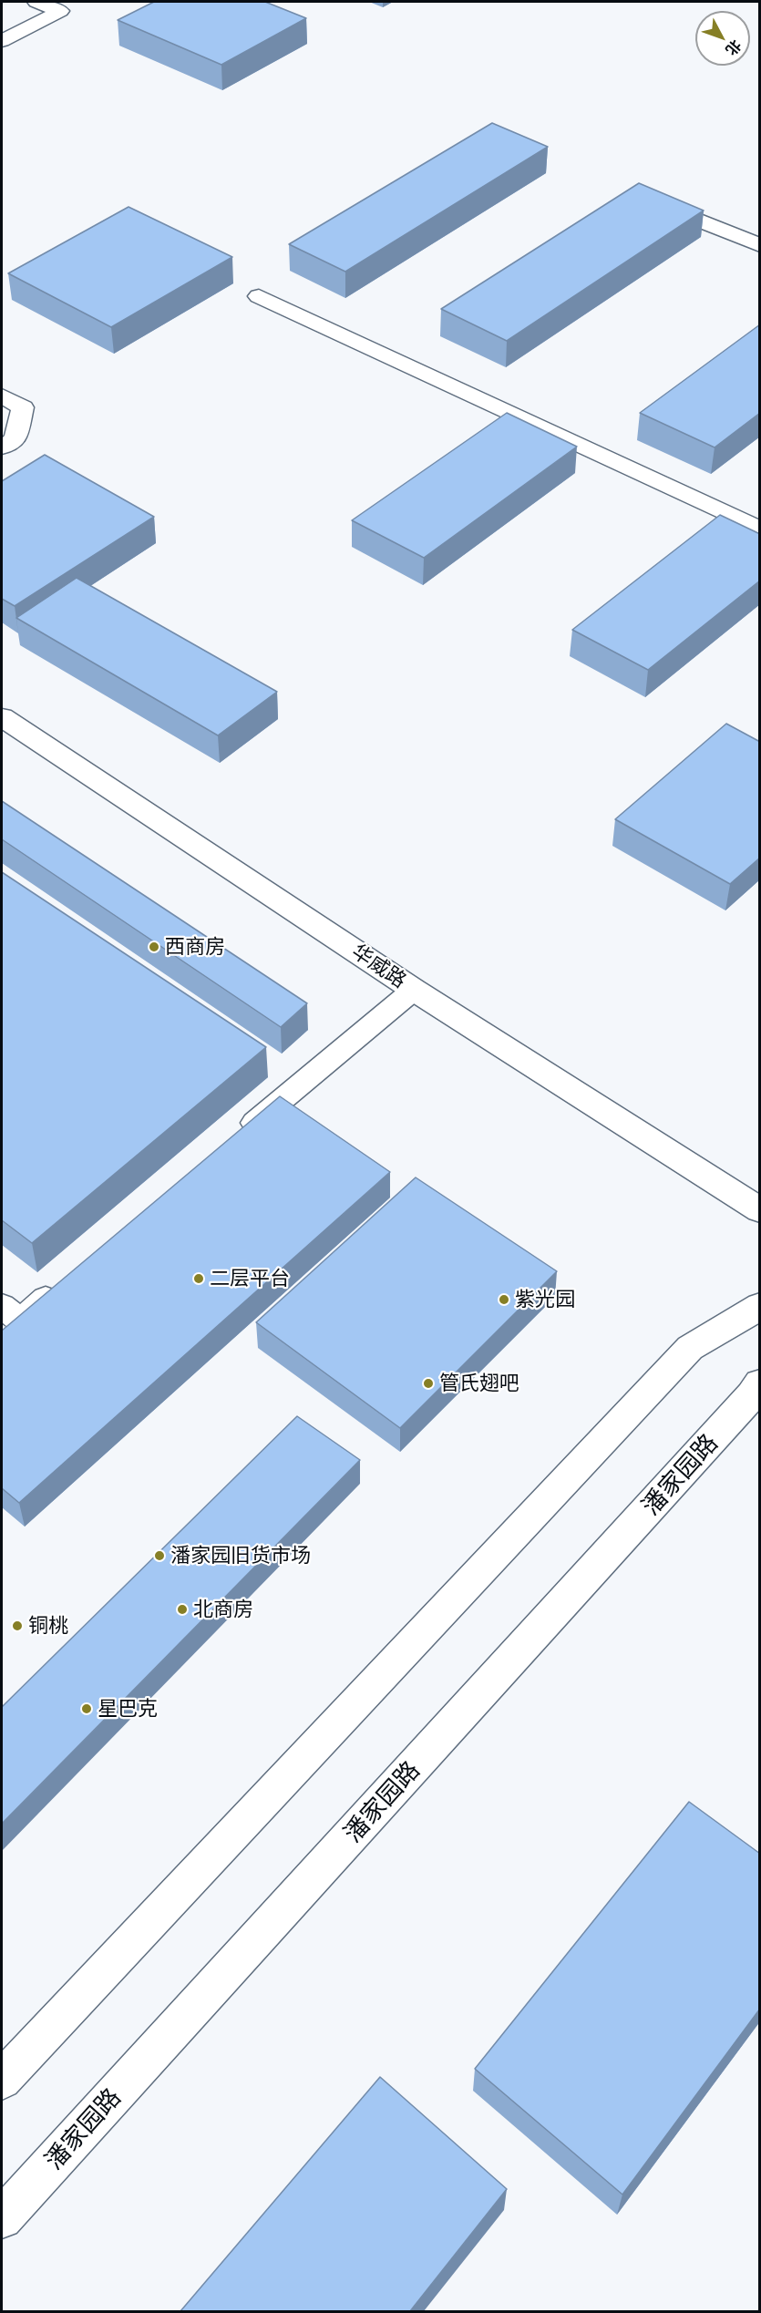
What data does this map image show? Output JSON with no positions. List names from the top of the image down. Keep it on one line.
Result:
{"streets":{"street":["华威路","潘家园路"]},"places":["西商房","二层平台","紫光园","管氏翅吧","潘家园旧货市场","北商房","铜桃","星巴克"],"north":"bottom right"}
